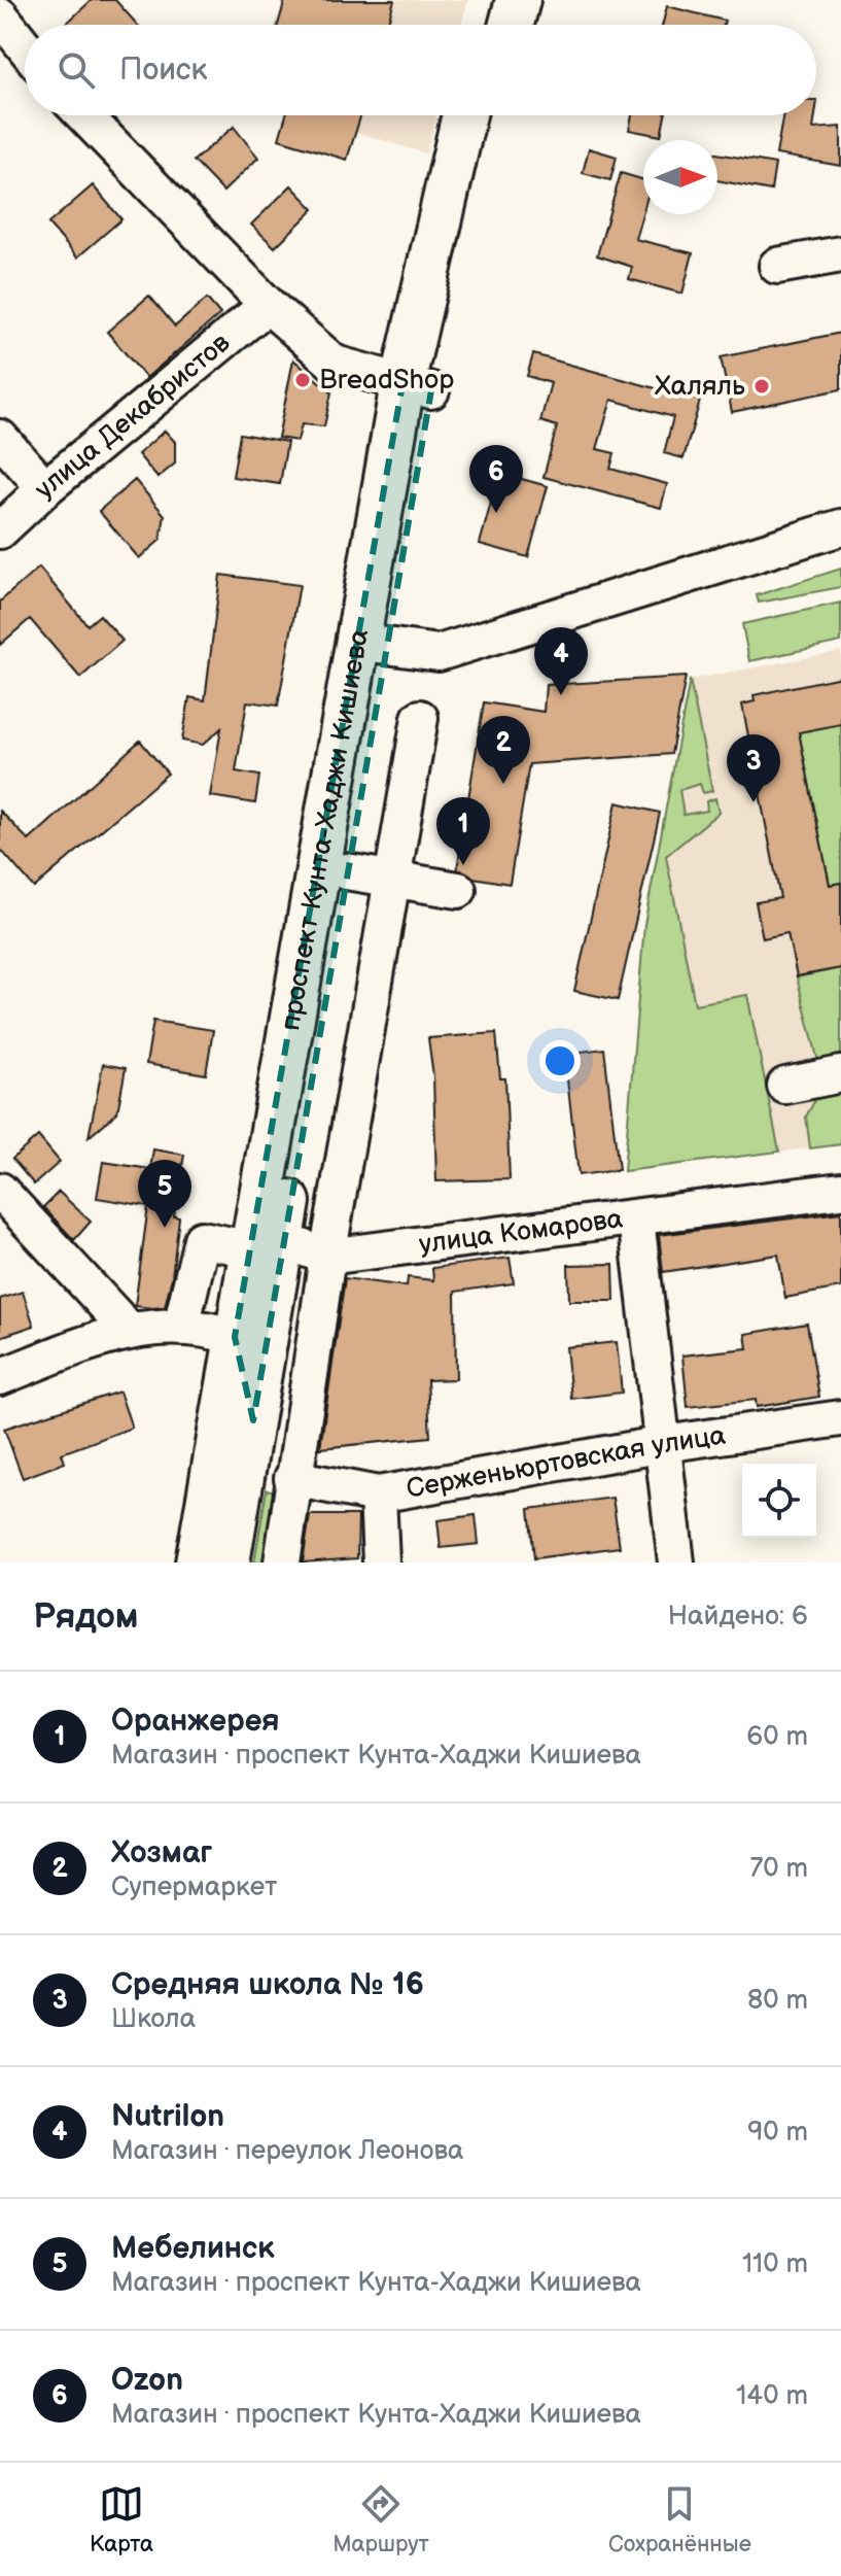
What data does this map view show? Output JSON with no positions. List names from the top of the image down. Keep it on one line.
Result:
{"streets":{"main road":["проспект Кунта-Хаджи Кишиева"],"street":["улица Декабристов","улица Комарова","Серженьюртовская улица"]},"crossings":[["проспект Кунта-Хаджи Кишиева","улица Комарова"]],"places":["BreadShop","Халяль"],"north":"right","page":{"search":"Поиск","pins":["6","4","2","3","1","5"],"heading":["Рядом","Найдено: 6"],"list":[{"mark":"1","name":"Оранжерея","note":"Магазин · проспект Кунта-Хаджи Кишиева","value":"60 m"},{"mark":"2","name":"Хозмаг","note":"Супермаркет","value":"70 m"},{"mark":"3","name":"Средняя школа № 16","note":"Школа","value":"80 m"},{"mark":"4","name":"Nutrilon","note":"Магазин · переулок Леонова","value":"90 m"},{"mark":"5","name":"Мебелинск","note":"Магазин · проспект Кунта-Хаджи Кишиева","value":"110 m"},{"mark":"6","name":"Ozon","note":"Магазин · проспект Кунта-Хаджи Кишиева","value":"140 m"}],"nav":["Карта","Маршрут","Сохранённые"]}}
